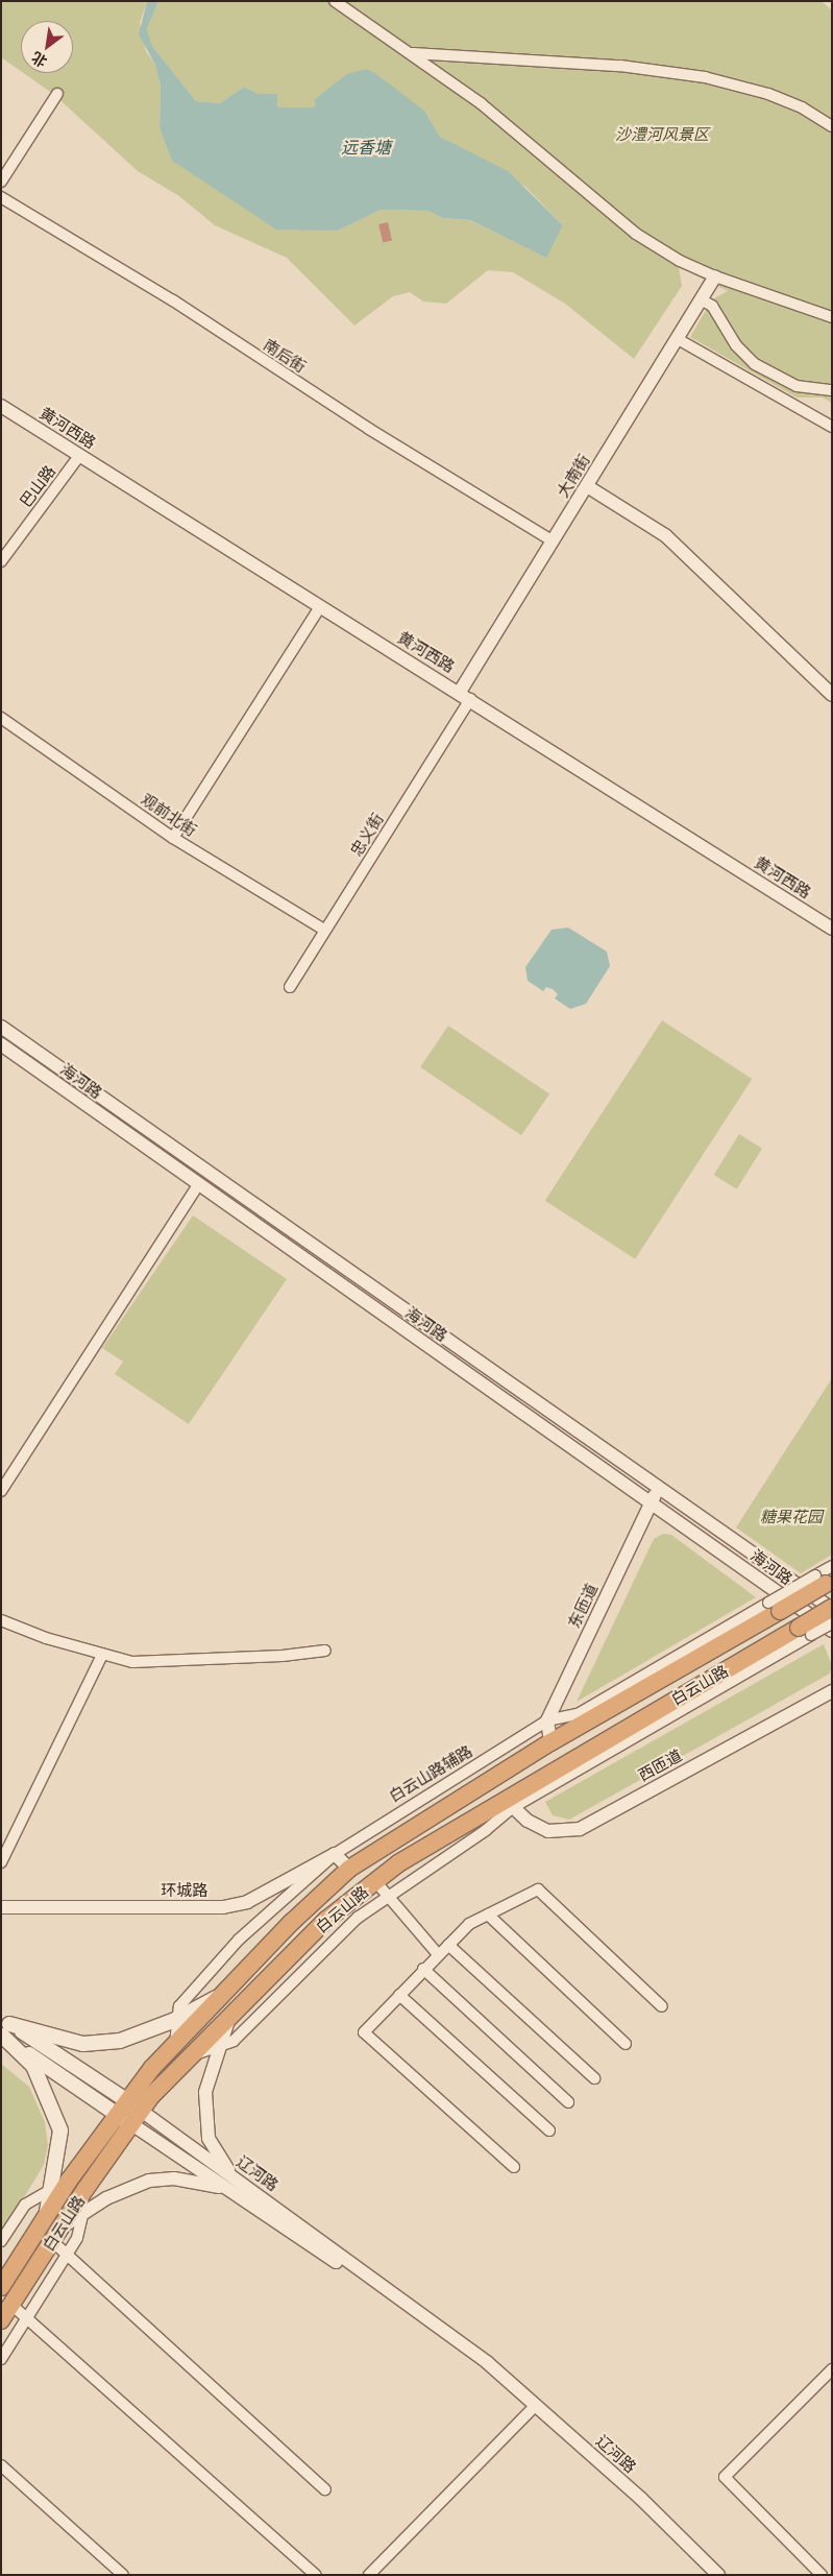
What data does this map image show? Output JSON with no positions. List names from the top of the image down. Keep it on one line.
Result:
{"streets":{"highway":["白云山路"],"main road":["辽河路"],"street":["南后街","黄河西路","大南街","巴山路","观前北街","忠义街","海河路","东匝道","西匝道","白云山路辅路","环城路"]},"crossings":[["南后街","大南街"],["黄河西路","大南街"],["黄河西路","巴山路"],["黄河西路","忠义街"],["大南街","忠义街"],["观前北街","忠义街"],["海河路","东匝道"],["海河路","白云山路"],["东匝道","白云山路辅路"],["白云山路","西匝道"],["白云山路","白云山路辅路"],["白云山路","辽河路"],["白云山路辅路","环城路"]],"water":["远香塘"],"parks":["沙澧河风景区","糖果花园"],"north":"bottom left"}
